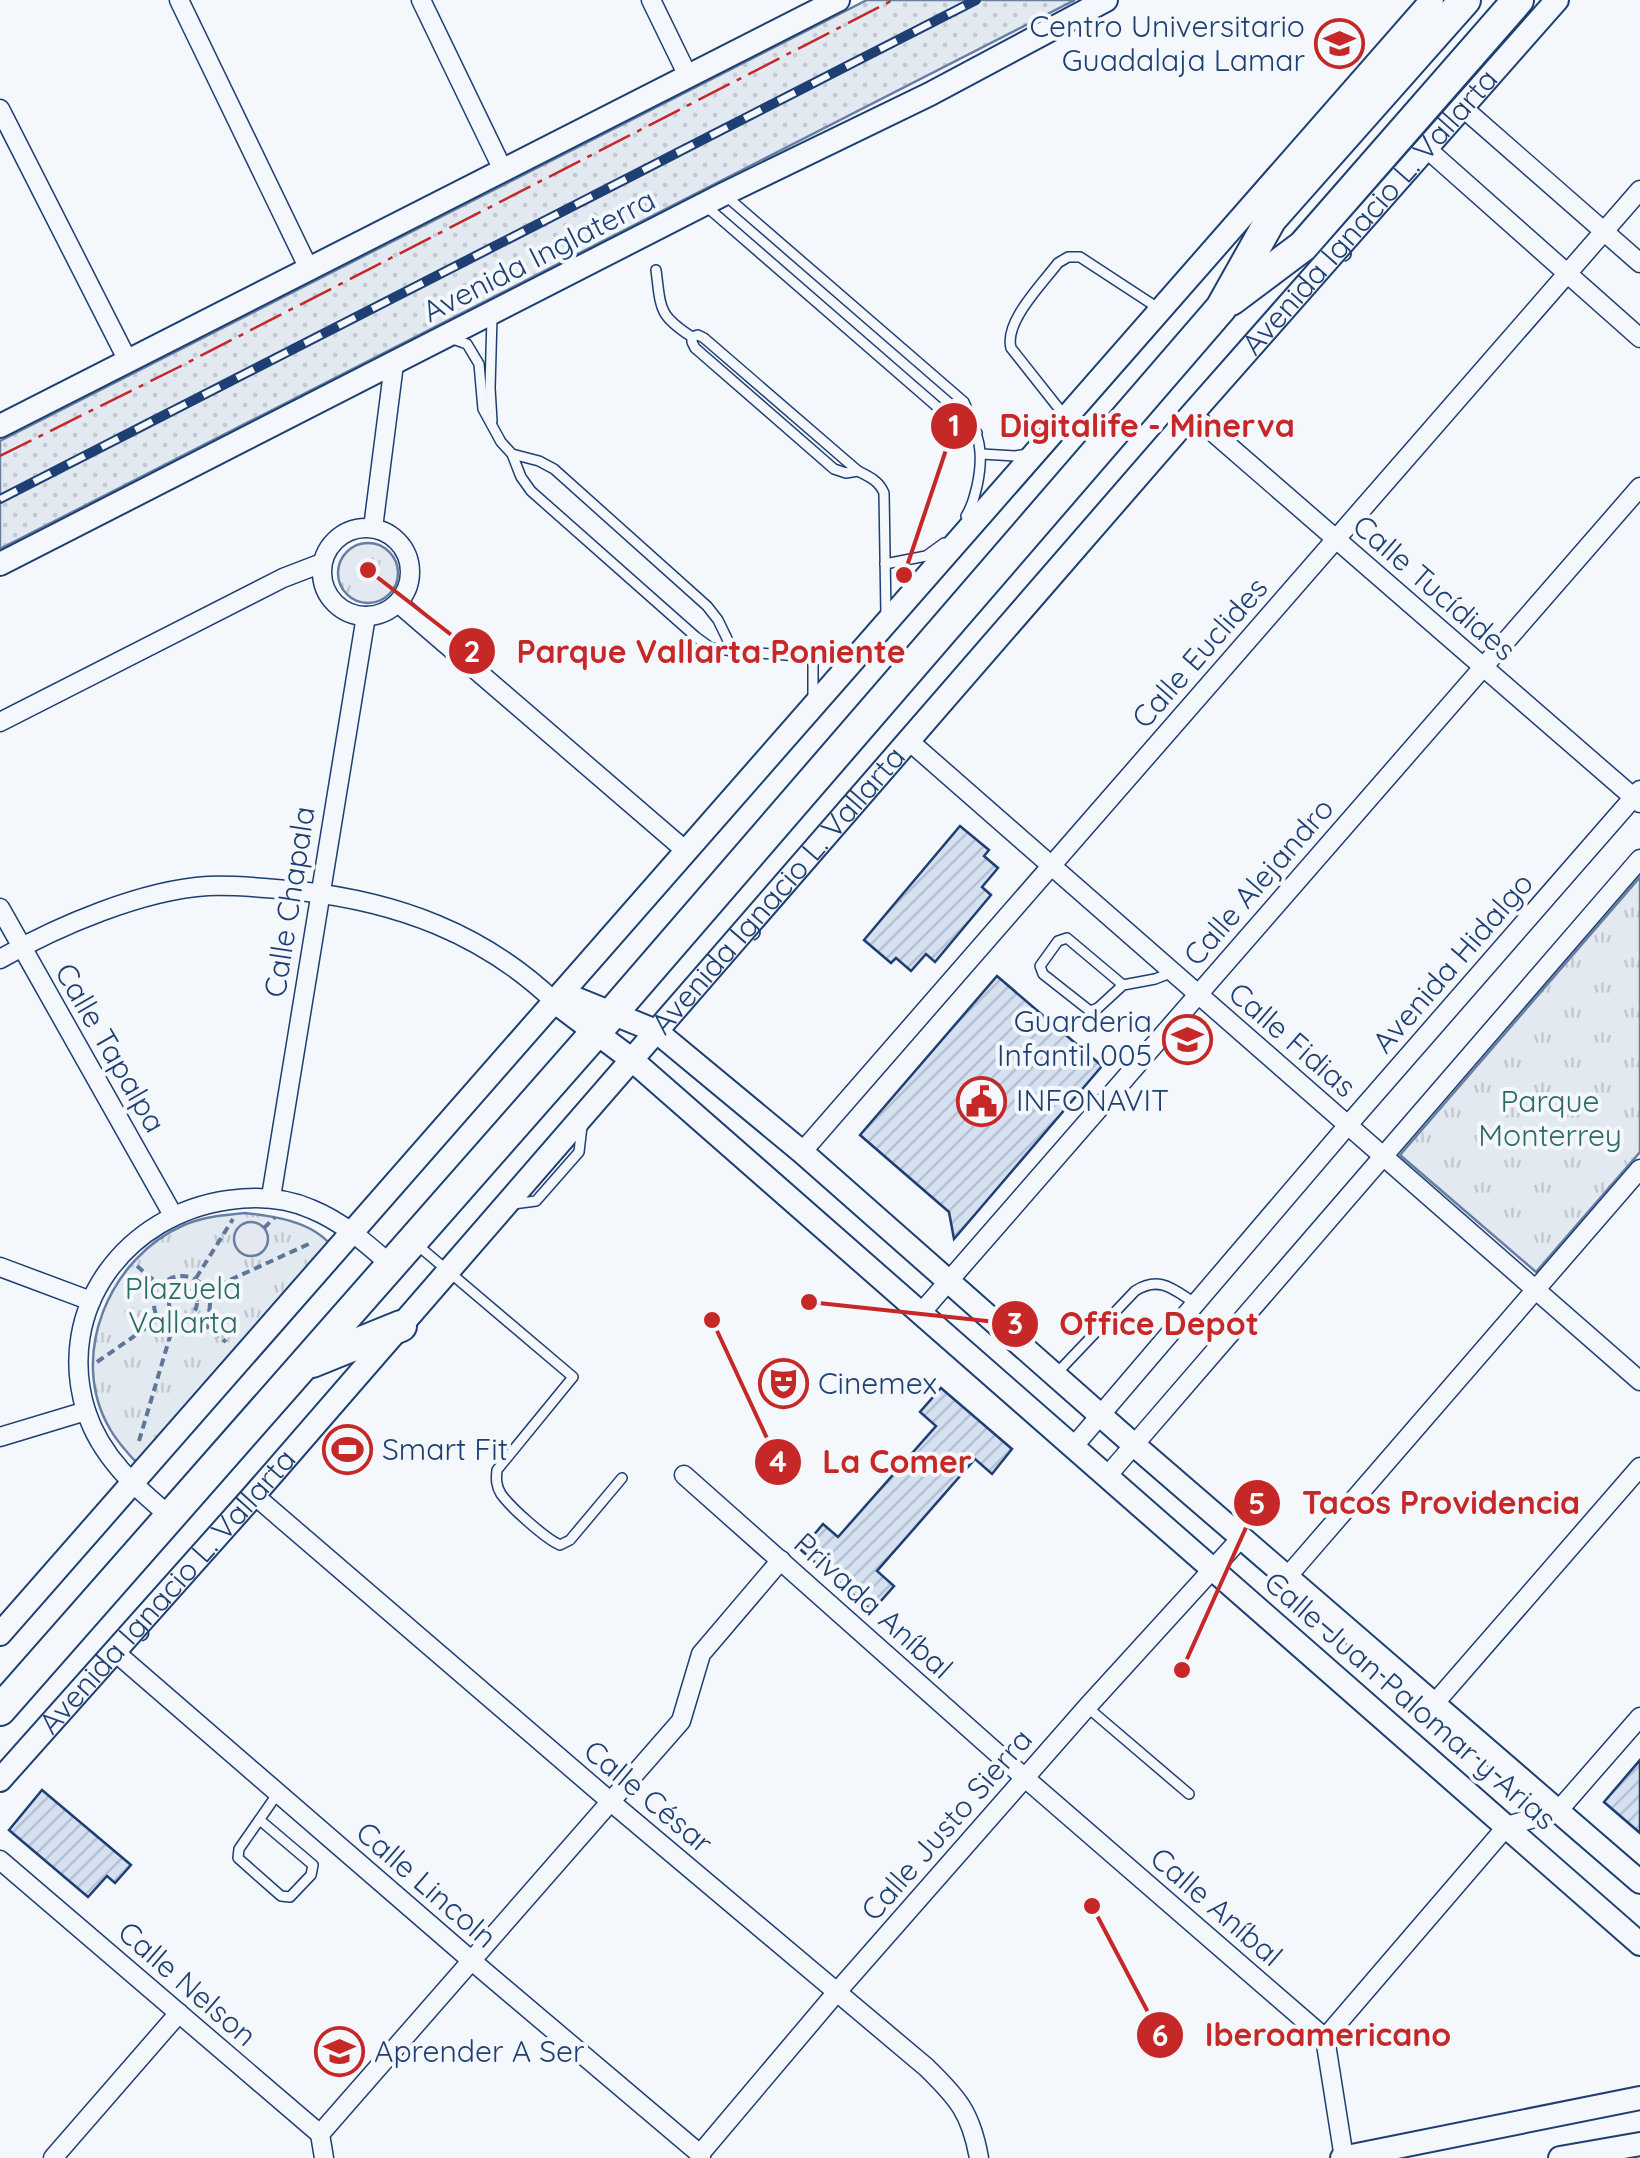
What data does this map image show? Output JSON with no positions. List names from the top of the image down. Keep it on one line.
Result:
{"streets":{"main road":["Avenida Ignacio L. Vallarta"],"street":["Avenida Inglaterra","Calle Tucídides","Calle Euclides","Calle Alejandro","Calle Chapala","Avenida Hidalgo","Calle Fidias","Calle Tapalpa","Privada Aníbal","Calle Juan Palomar y Arias","Calle César","Calle Justo Sierra","Calle Lincoln","Calle Aníbal","Calle Nelson"]},"crossings":[["Avenida Ignacio L. Vallarta","Calle Tucídides"],["Avenida Ignacio L. Vallarta","Calle Fidias"],["Avenida Ignacio L. Vallarta","Calle Juan Palomar y Arias"],["Avenida Ignacio L. Vallarta","Calle César"],["Avenida Ignacio L. Vallarta","Calle Lincoln"],["Calle Tucídides","Calle Euclides"],["Calle Tucídides","Calle Alejandro"],["Calle Tucídides","Avenida Hidalgo"],["Calle Euclides","Calle Fidias"],["Calle Euclides","Calle Juan Palomar y Arias"],["Calle Alejandro","Calle Fidias"],["Calle Alejandro","Calle Juan Palomar y Arias"],["Avenida Hidalgo","Calle Fidias"],["Avenida Hidalgo","Calle Juan Palomar y Arias"],["Privada Aníbal","Calle Justo Sierra"],["Privada Aníbal","Calle Aníbal"],["Calle Juan Palomar y Arias","Calle Justo Sierra"],["Calle César","Calle Justo Sierra"],["Calle Justo Sierra","Calle Lincoln"],["Calle Justo Sierra","Calle Aníbal"]],"parks":["Parque Monterrey","Plazuela Vallarta"],"places":{"school or university":["Centro Universitario Guadalaja Lamar","Guarderia Infantil 005","Aprender A Ser"],"other":["Parque Vallarta Poniente","Digitalife - Minerva","Office Depot","La Comer","Tacos Providencia","Iberoamericano"],"public building":["INFONAVIT"],"theatre":["Cinemex"],"sports":["Smart Fit"]}}
